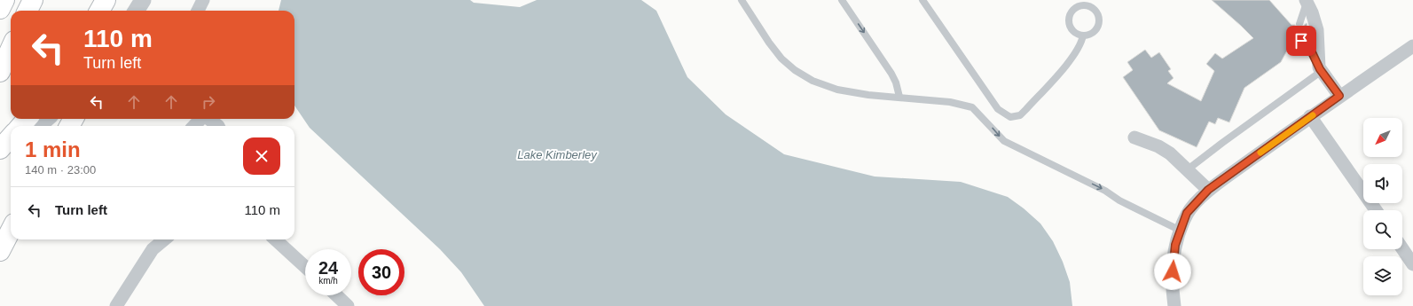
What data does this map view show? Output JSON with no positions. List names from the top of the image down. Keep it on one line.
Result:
{"water":["Lake Kimberley"],"north":"bottom left","page":{"turn":["110 m","Turn left"],"heading":["1 min","140 m · 23:00"],"list":[{"name":"Turn left","value":"110 m"}],"speed":"24 km/h","limit":"30"}}
